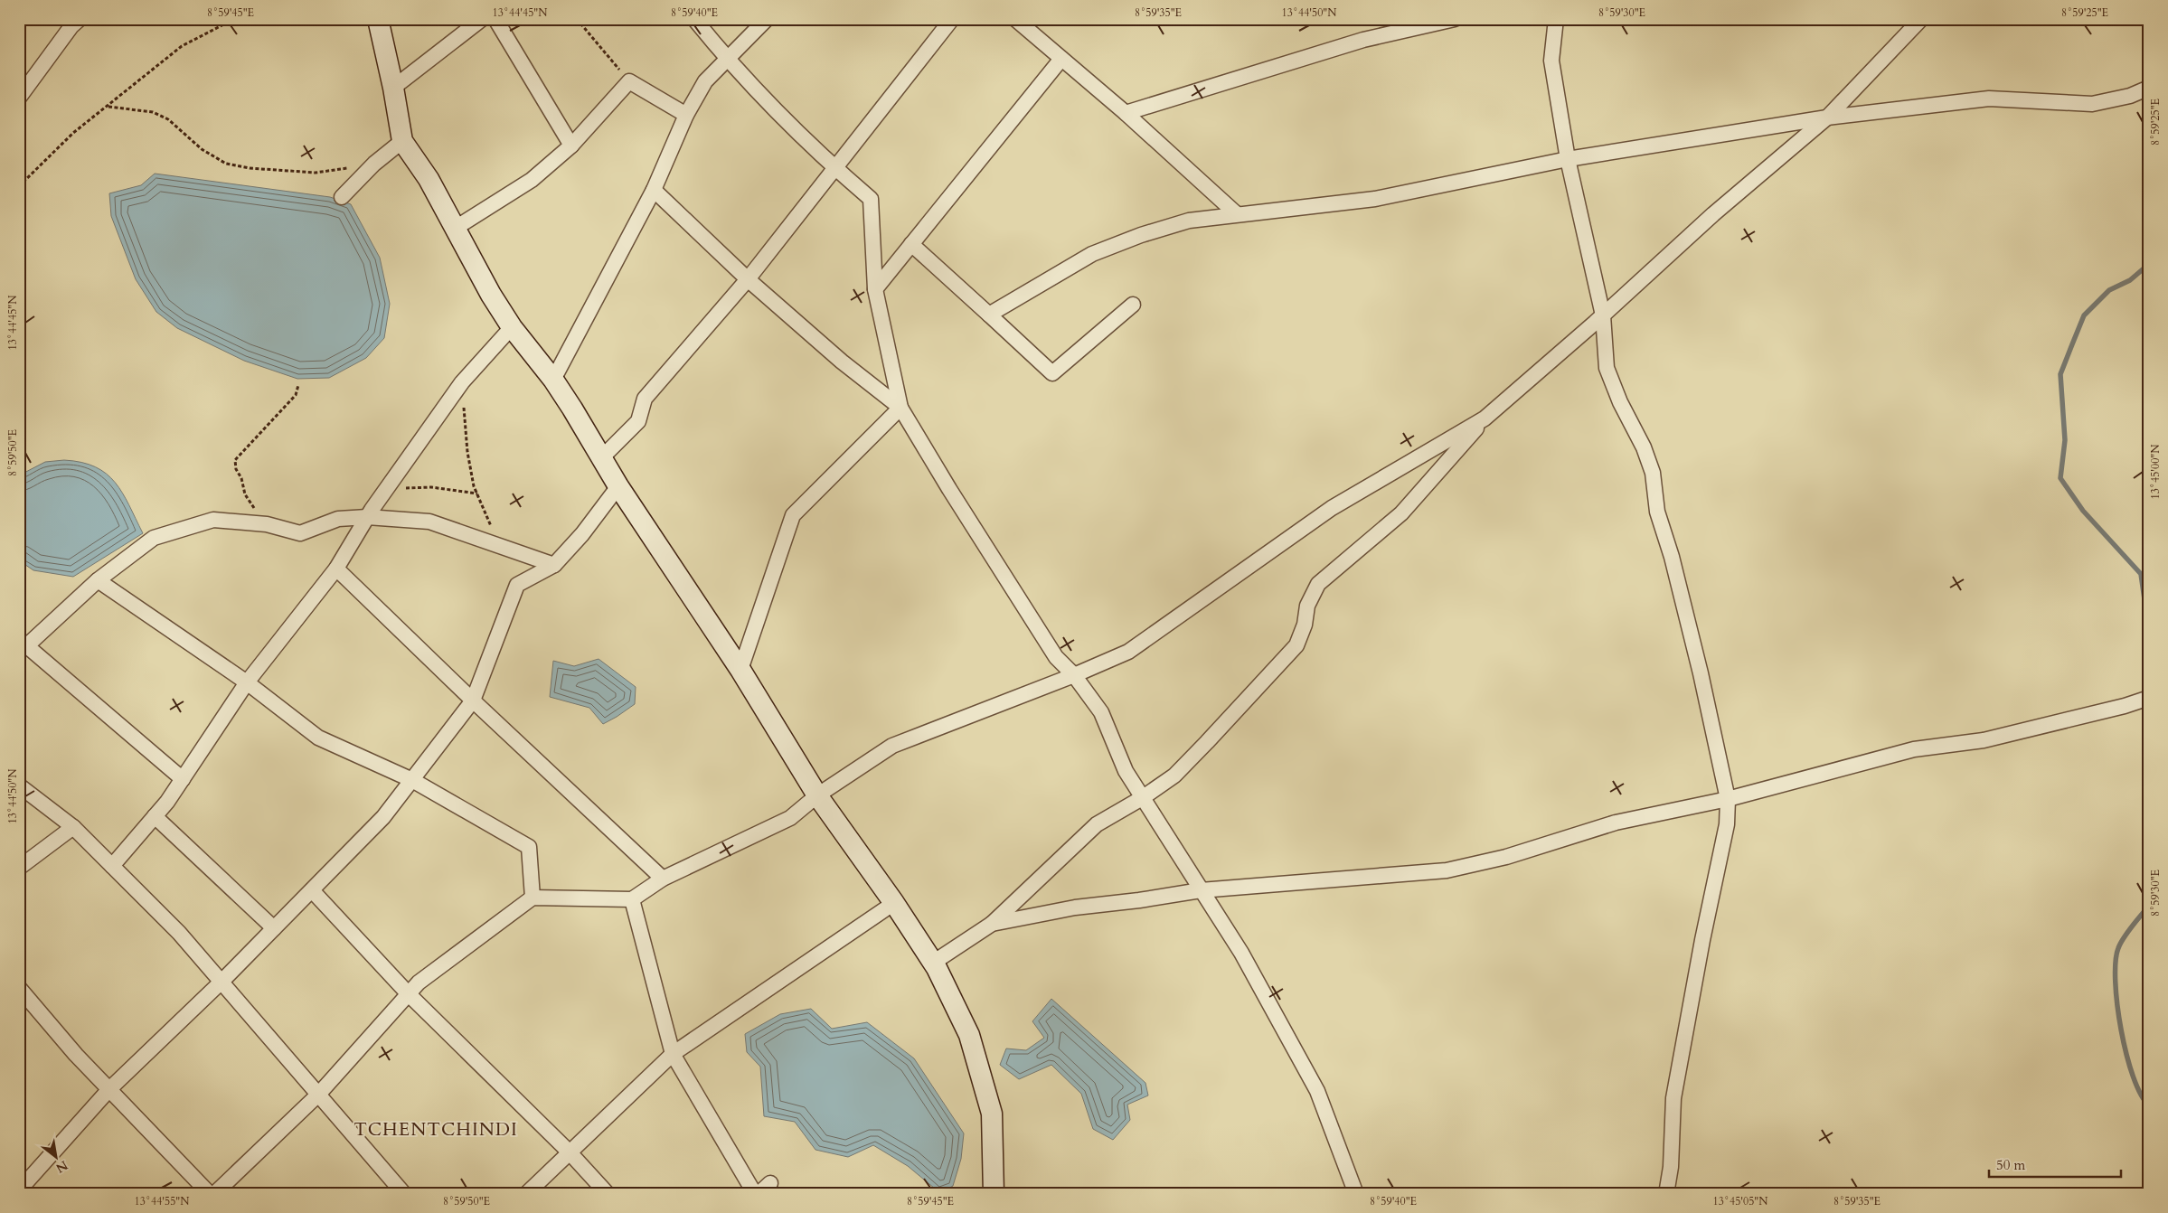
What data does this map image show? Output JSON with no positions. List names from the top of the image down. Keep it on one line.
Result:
{"districts":["TCHENTCHINDI"],"scale_bar":"50 m","north":"bottom right","coordinates":["8°59'45\"E","13°44'45\"N","8°59'40\"E","8°59'35\"E","13°44'50\"N","8°59'30\"E","8°59'25\"E","8°59'50\"E","13°45'00\"N","13°44'55\"N","13°45'05\"N"]}
